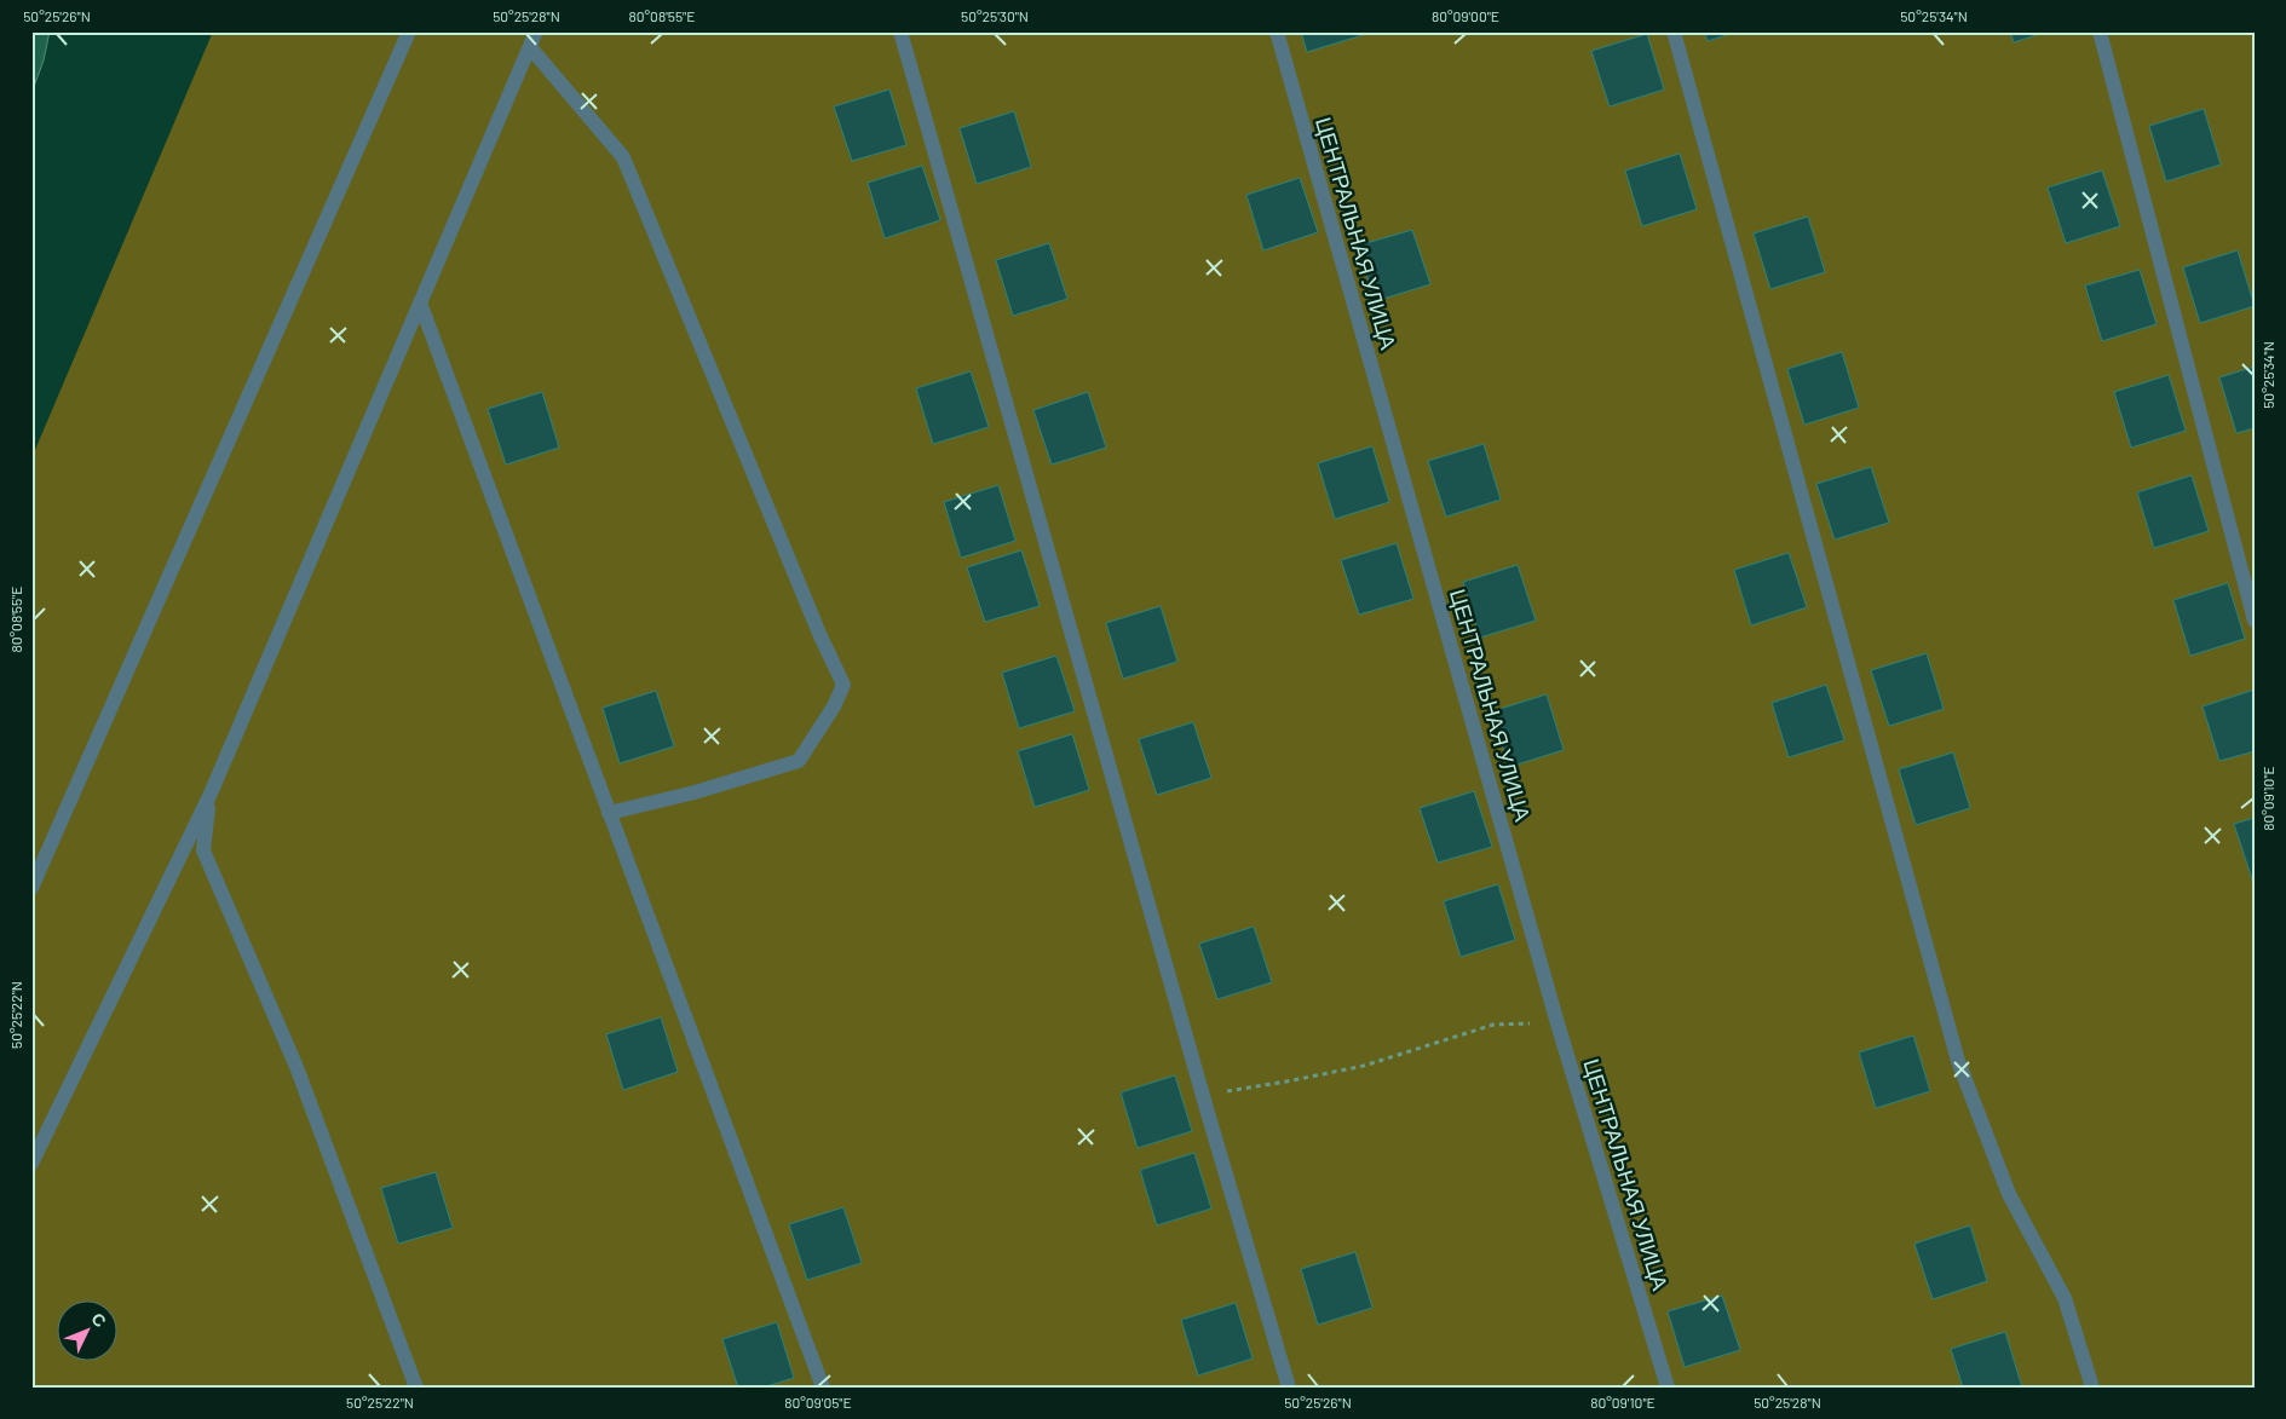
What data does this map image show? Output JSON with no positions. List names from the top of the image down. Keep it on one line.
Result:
{"streets":{"street":["ЦЕНТРАЛЬНАЯ УЛИЦА"]},"north":"top right","coordinates":["50°25'26\"N","50°25'28\"N","80°08'55\"E","50°25'30\"N","80°09'00\"E","50°25'34\"N","80°09'10\"E","50°25'22\"N","80°09'05\"E"]}
